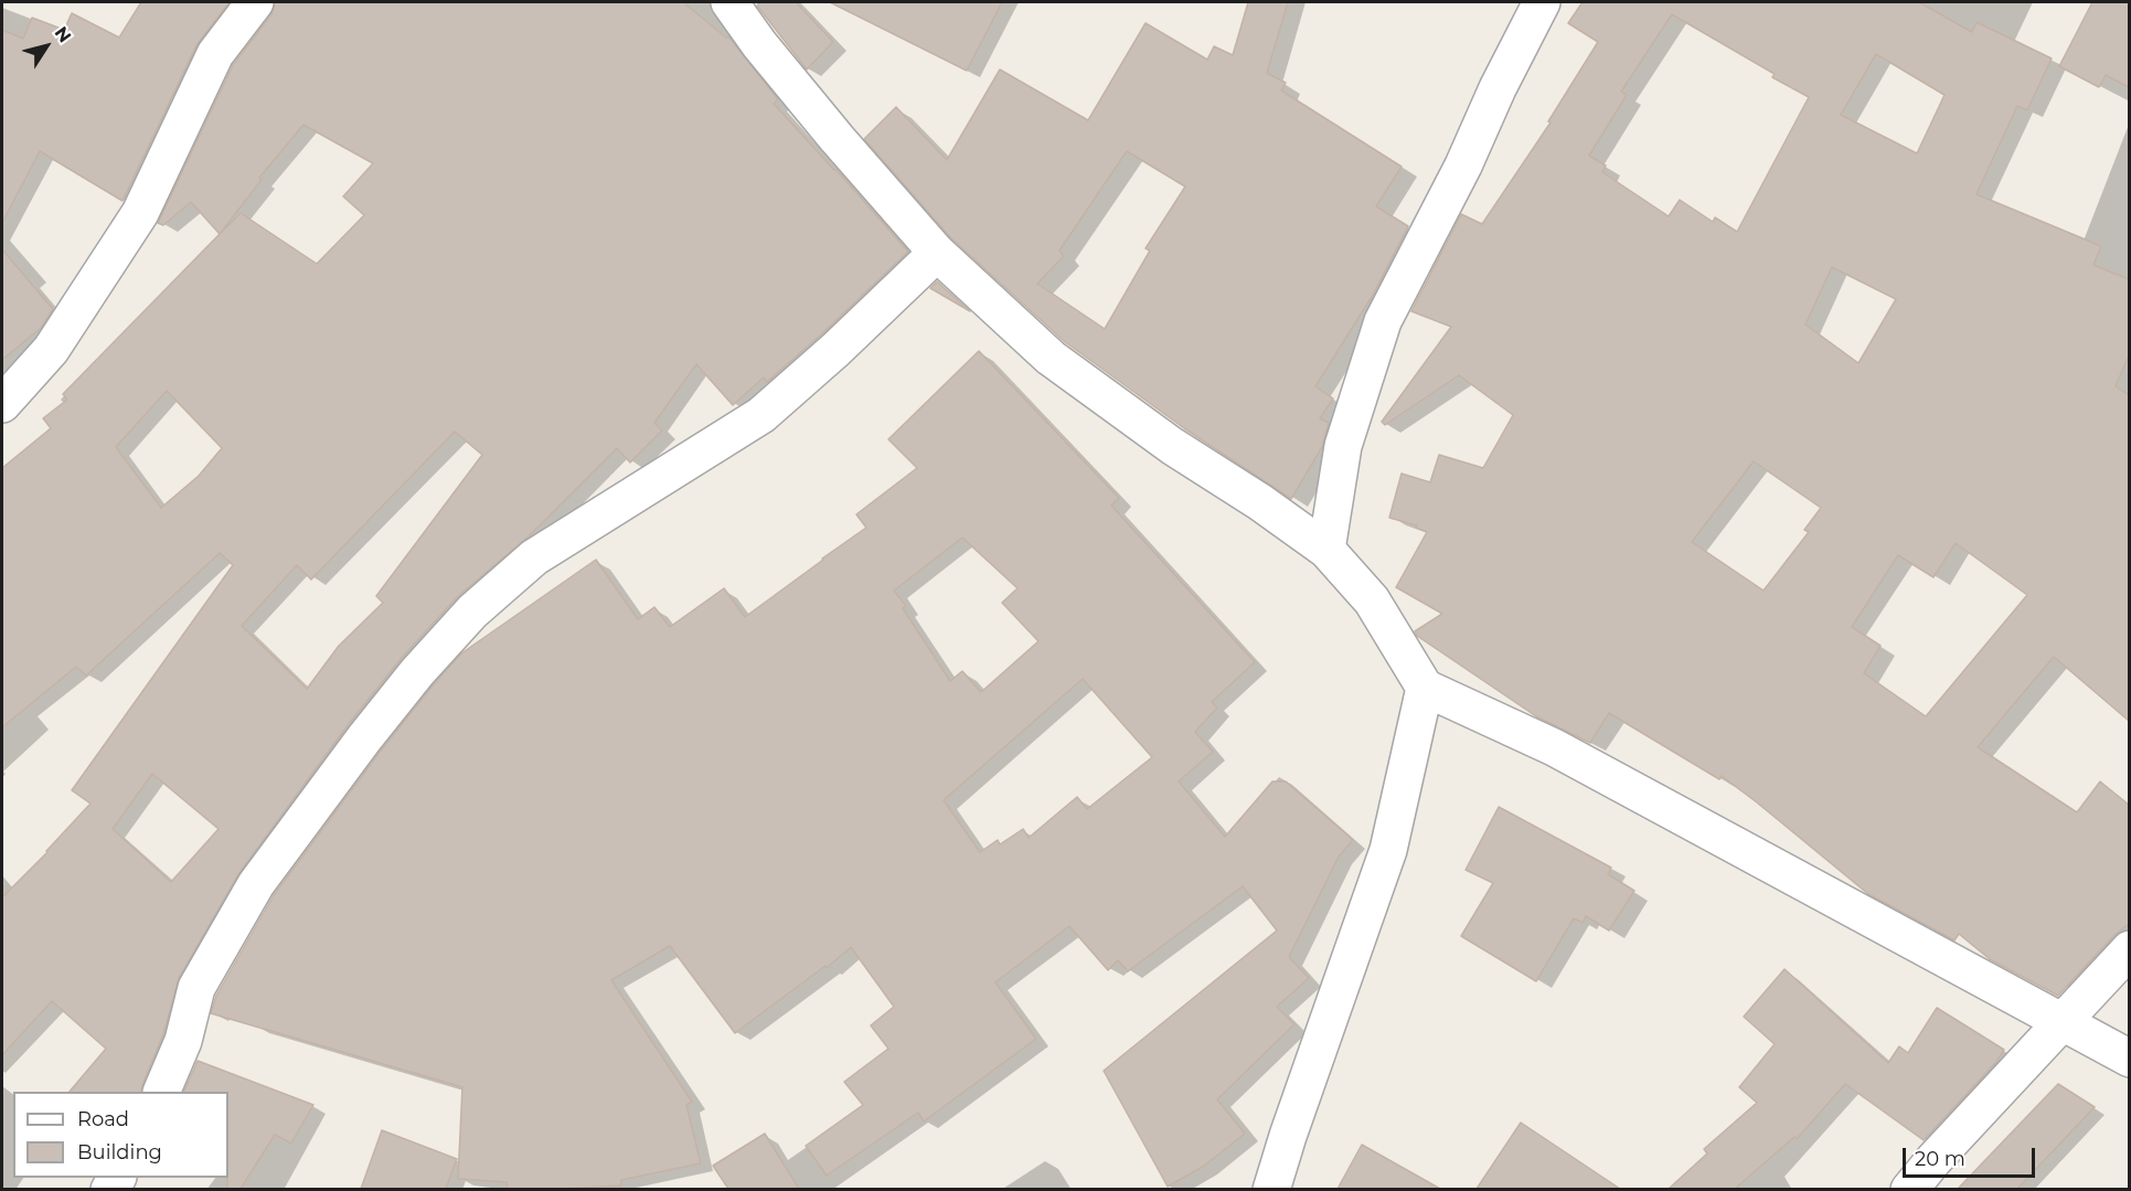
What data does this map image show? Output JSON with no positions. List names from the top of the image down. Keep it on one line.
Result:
{"legend":["Road","Building"],"scale_bar":"20 m","north":"top right"}
